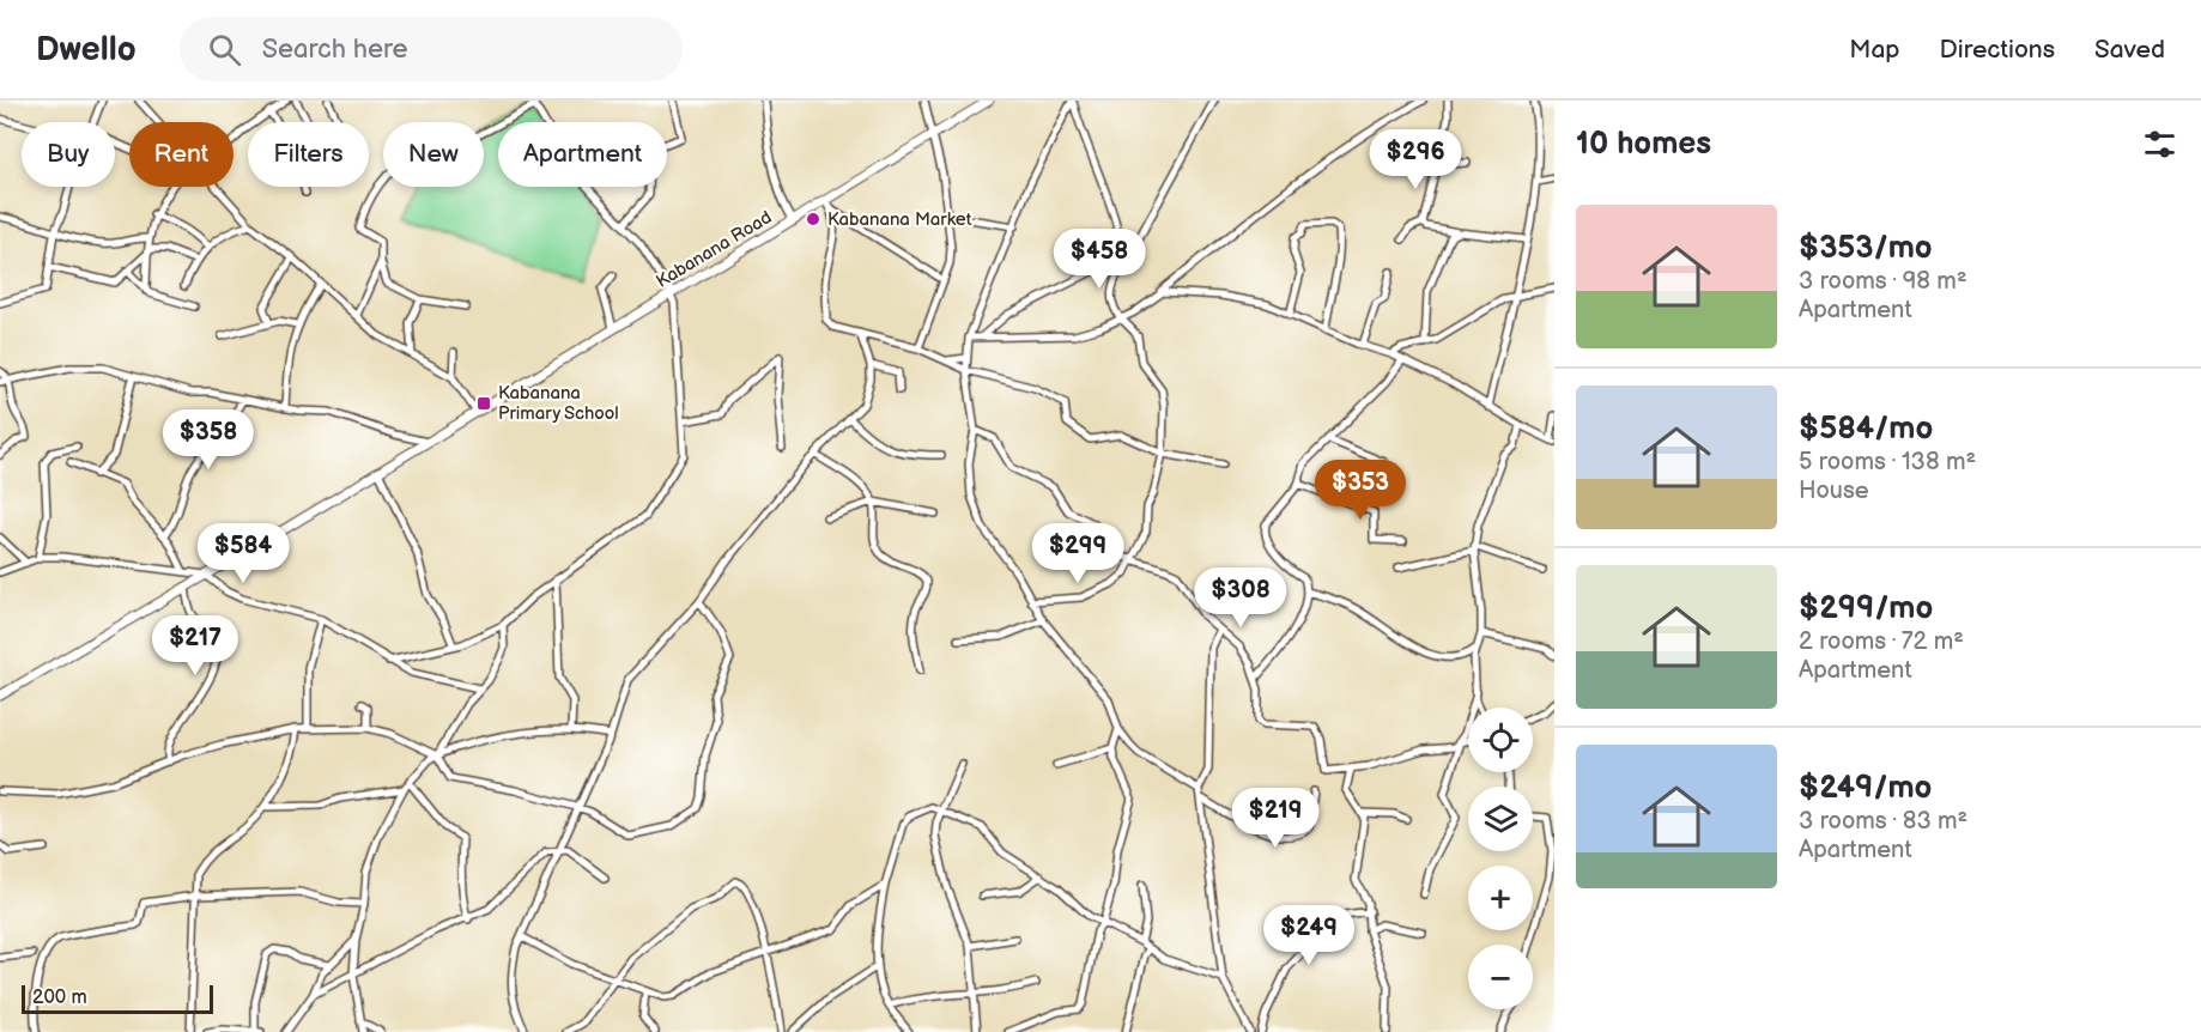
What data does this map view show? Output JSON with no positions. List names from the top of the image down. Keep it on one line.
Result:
{"streets":{"street":["Kabanana Road"]},"places":{"other":["Kabanana Market"],"transit":["Kabanana Primary School"]},"scale_bar":"200 m","page":{"header":"Dwello","search":"Search here","nav":["Map","Directions","Saved"],"heading":"10 homes","chip":["Buy","Rent","Filters","New","Apartment"],"price":["$296","$458","$358","$353","$584","$299","$308","$217","$219","$249"],"list":[{"name":"$353/mo","note":"3 rooms · 98 m² · Apartment"},{"name":"$584/mo","note":"5 rooms · 138 m² · House"},{"name":"$299/mo","note":"2 rooms · 72 m² · Apartment"},{"name":"$249/mo","note":"3 rooms · 83 m² · Apartment"}],"map_buttons":["+","−"],"scale":"200 m"}}
